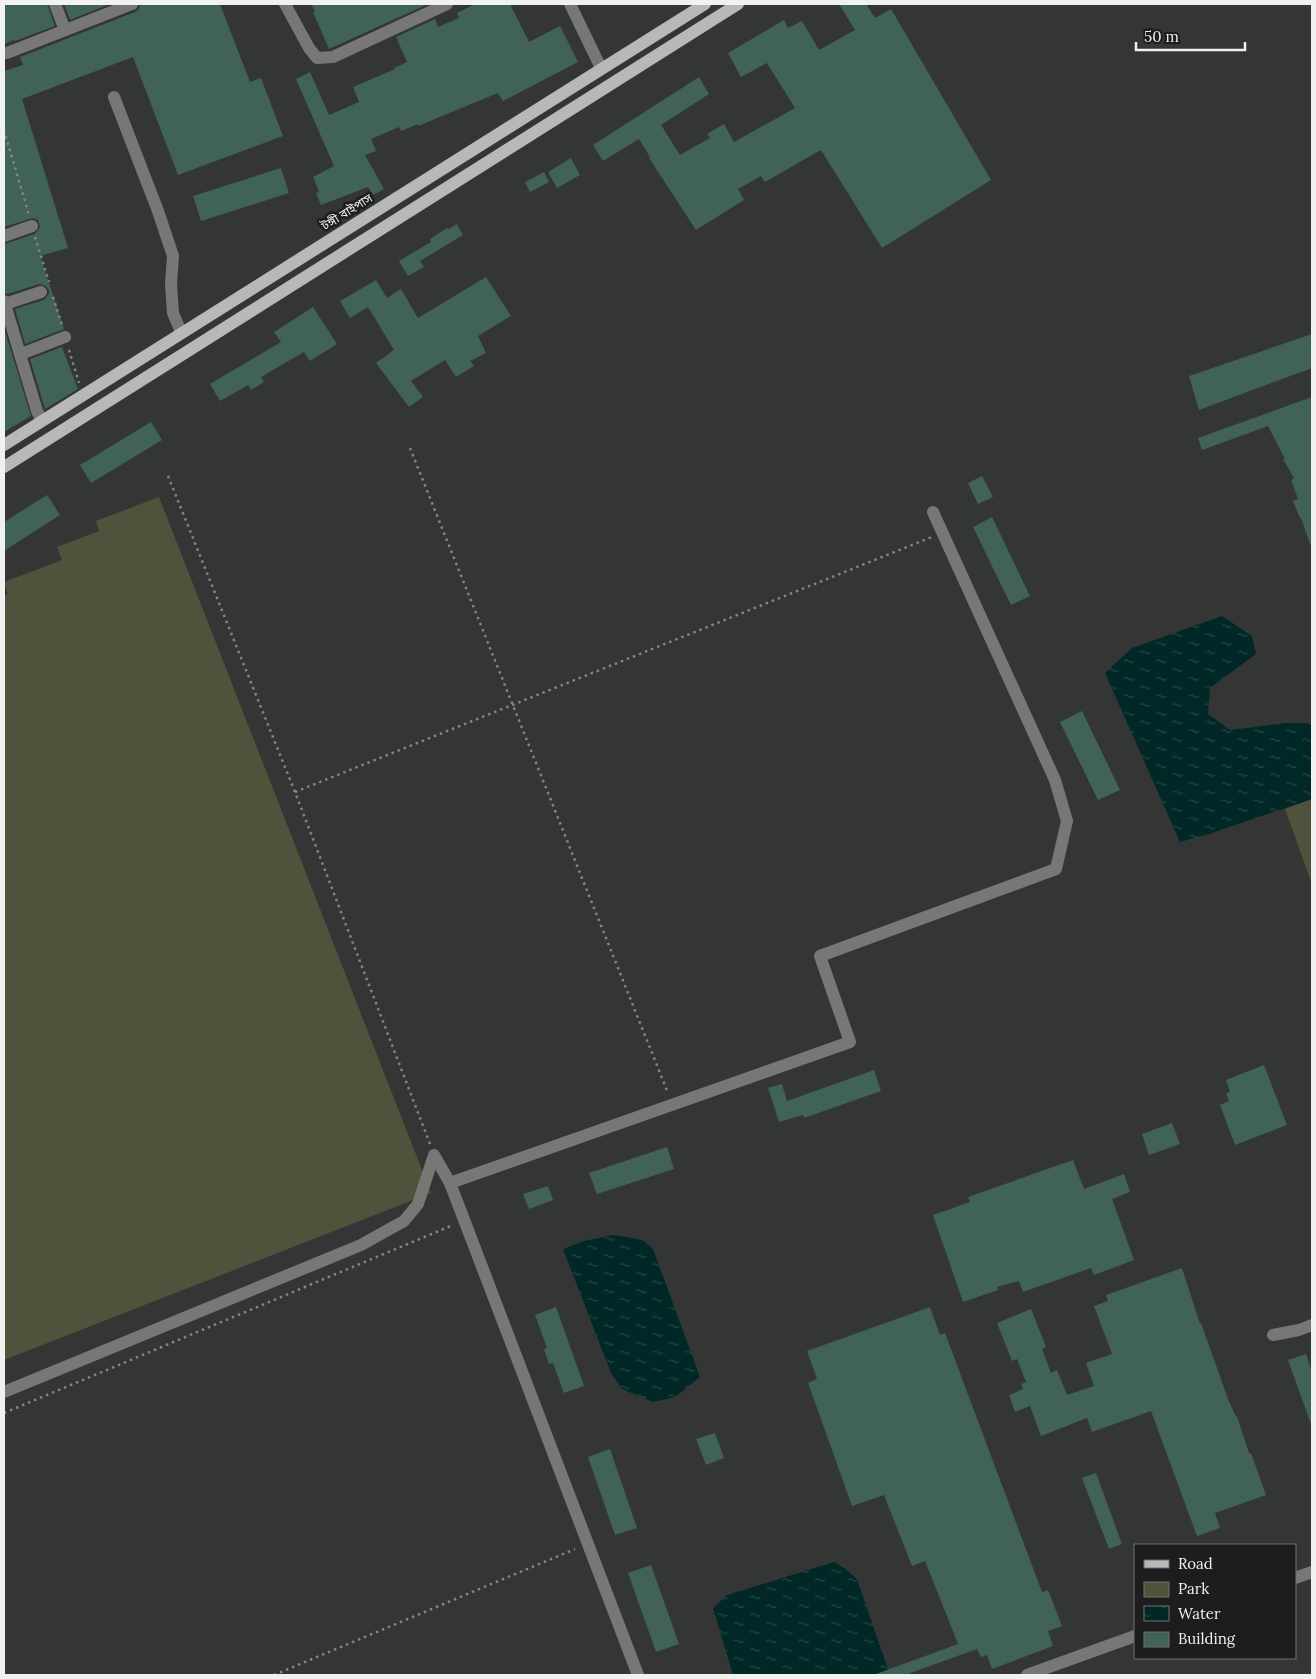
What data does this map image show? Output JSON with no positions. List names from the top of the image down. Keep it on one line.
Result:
{"streets":{"main road":["টঙ্গী বাইপাস"]},"legend":["Road","Park","Water","Building"],"scale_bar":"50 m"}
